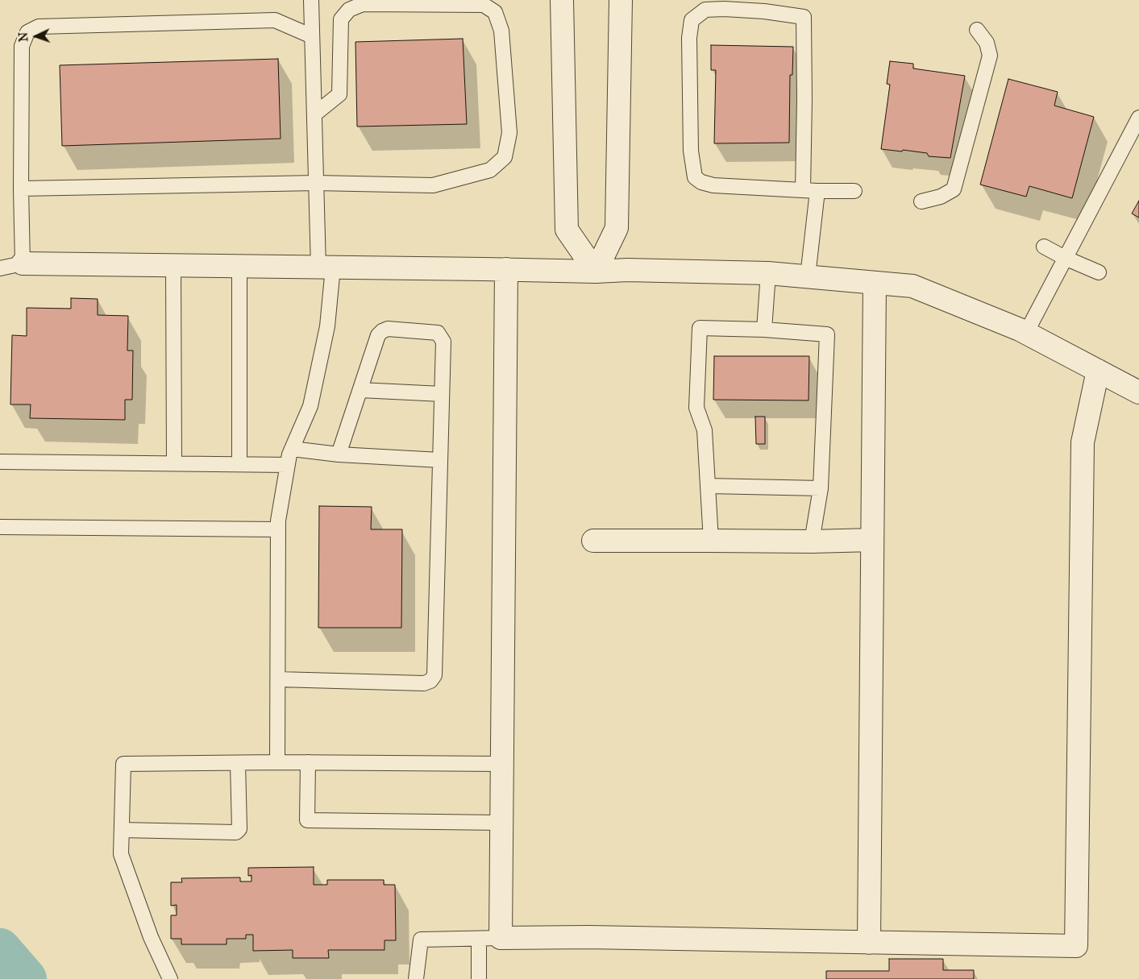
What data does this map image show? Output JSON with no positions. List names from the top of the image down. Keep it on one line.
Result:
{"north":"left"}
